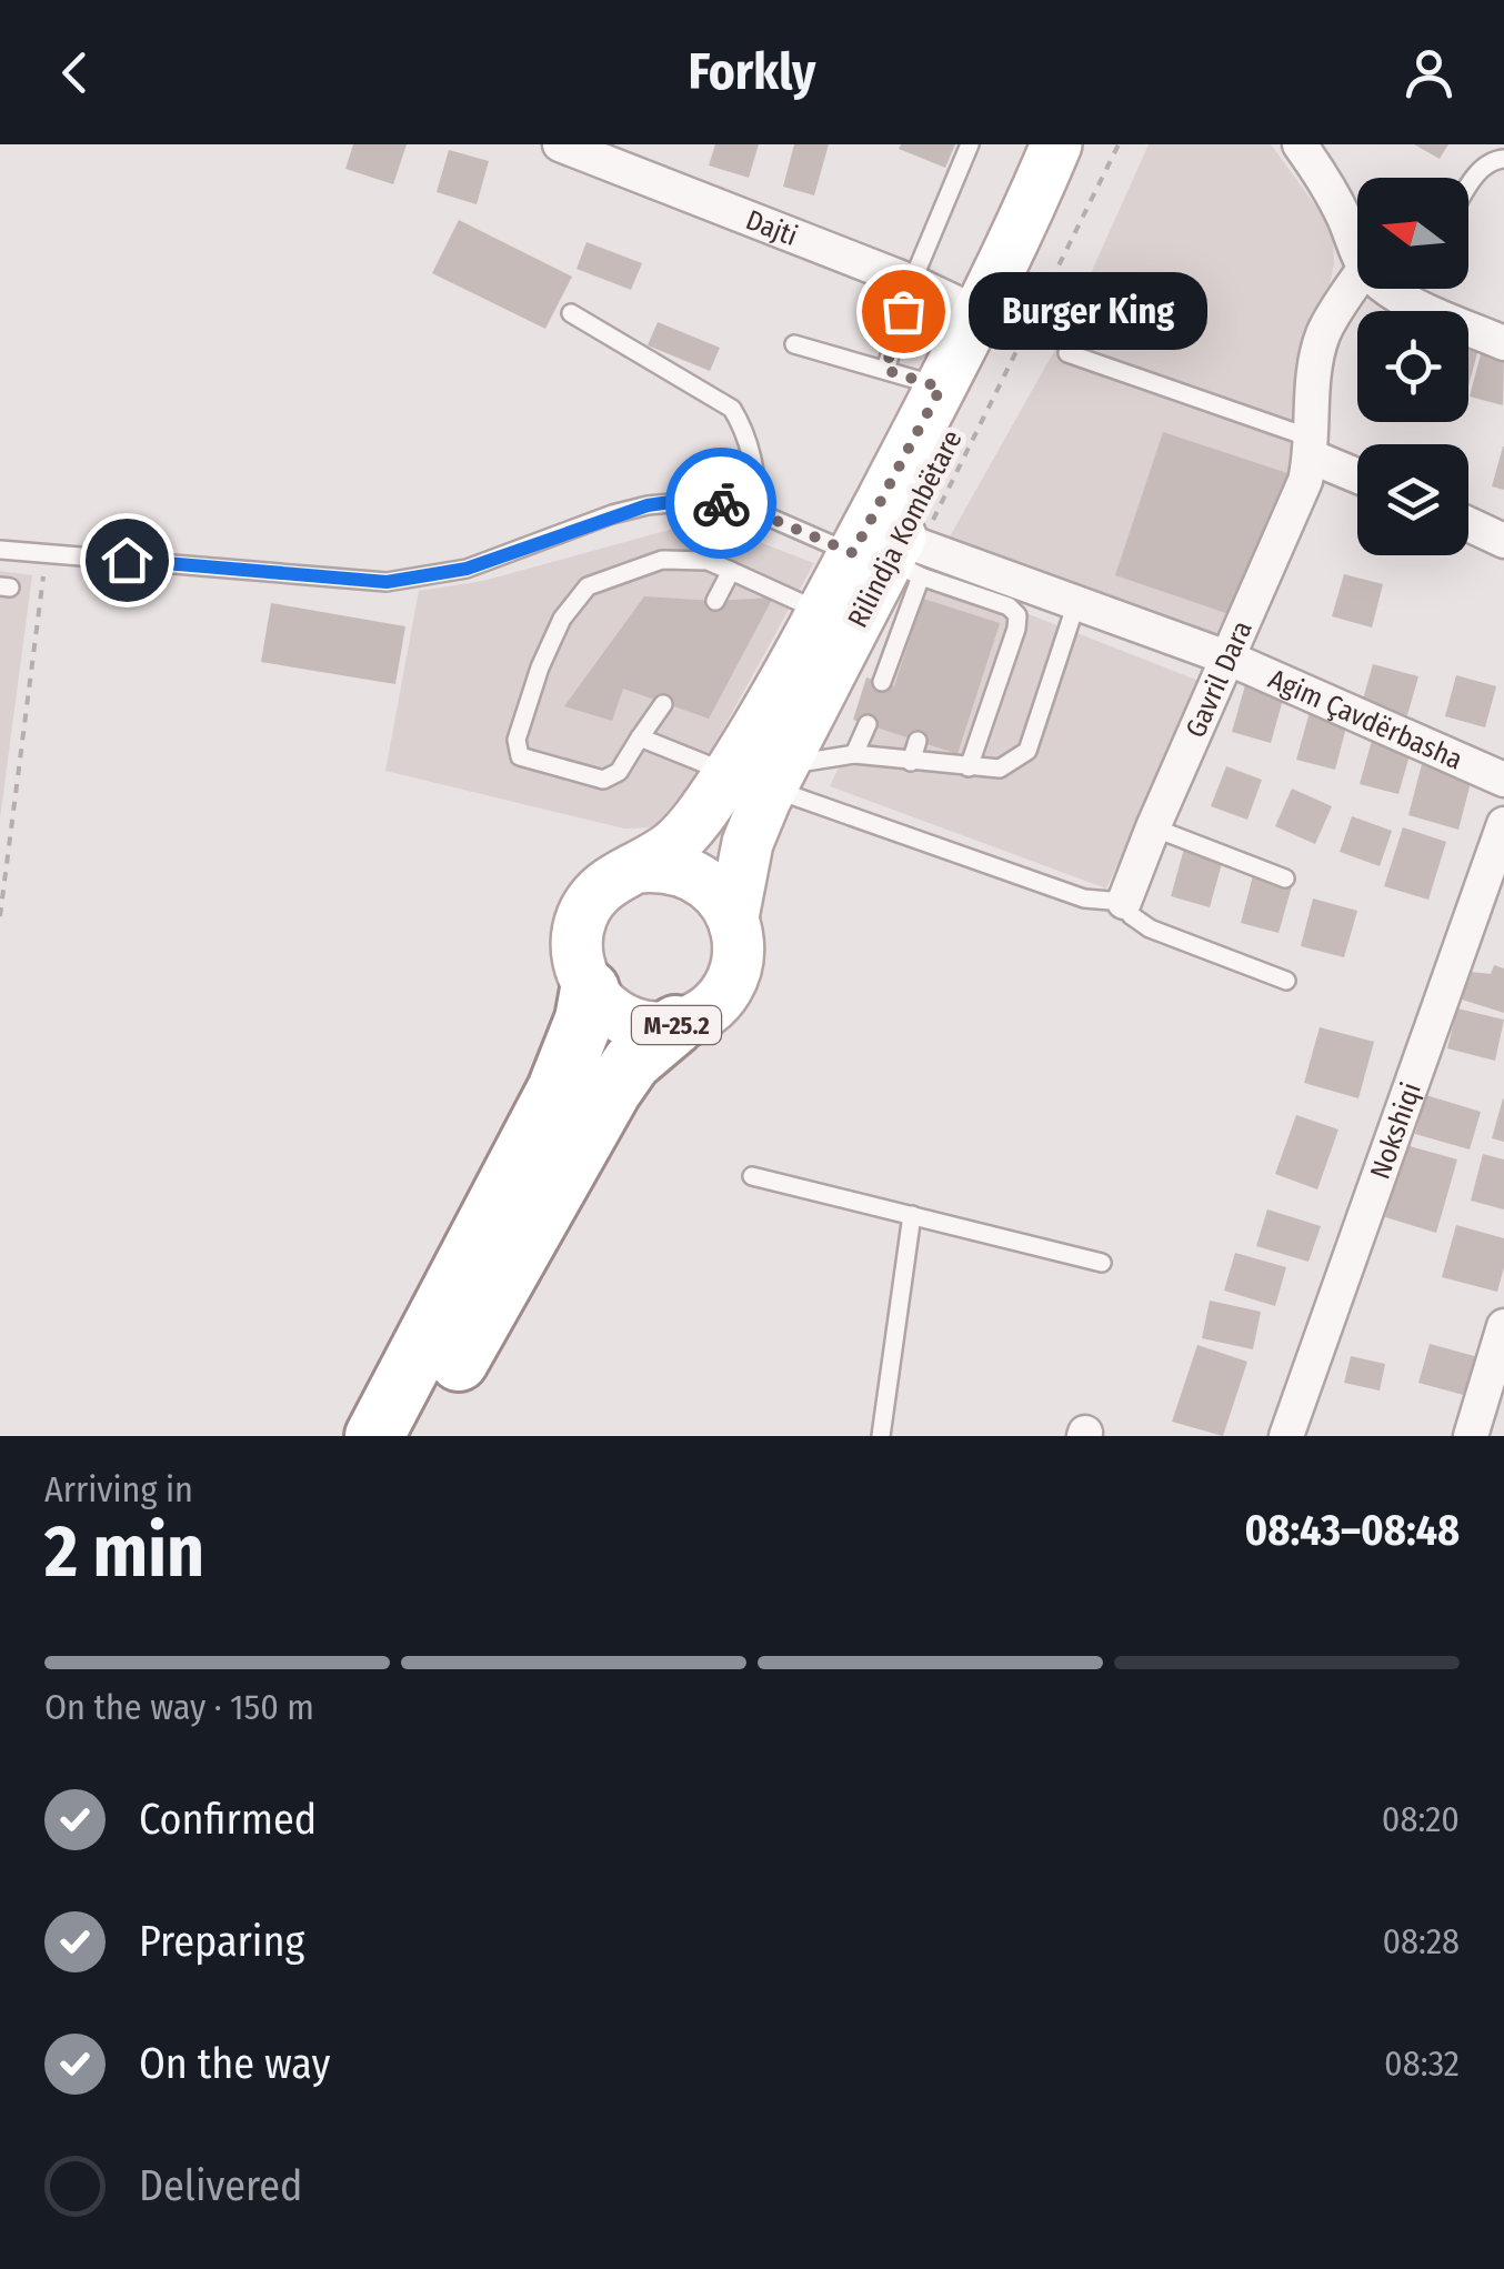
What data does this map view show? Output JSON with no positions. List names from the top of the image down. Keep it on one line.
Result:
{"streets":{"main road":["Rilindja Kombëtare","M-25.2"],"street":["Dajti","Gavril Dara","Agim Çavdërbasha","Nokshiqi"]},"crossings":[["Dajti","Rilindja Kombëtare"],["Rilindja Kombëtare","Agim Çavdërbasha"],["Rilindja Kombëtare","M-25.2"],["Gavril Dara","Agim Çavdërbasha"]],"places":["Burger King"],"north":"left","page":{"header":"Forkly","bubble":"Burger King","heading":["2 min","Arriving in","08:43–08:48"],"bar":"On the way · 150 m","list":[["Confirmed","08:20"],["Preparing","08:28"],["On the way","08:32"],"Delivered"]}}
